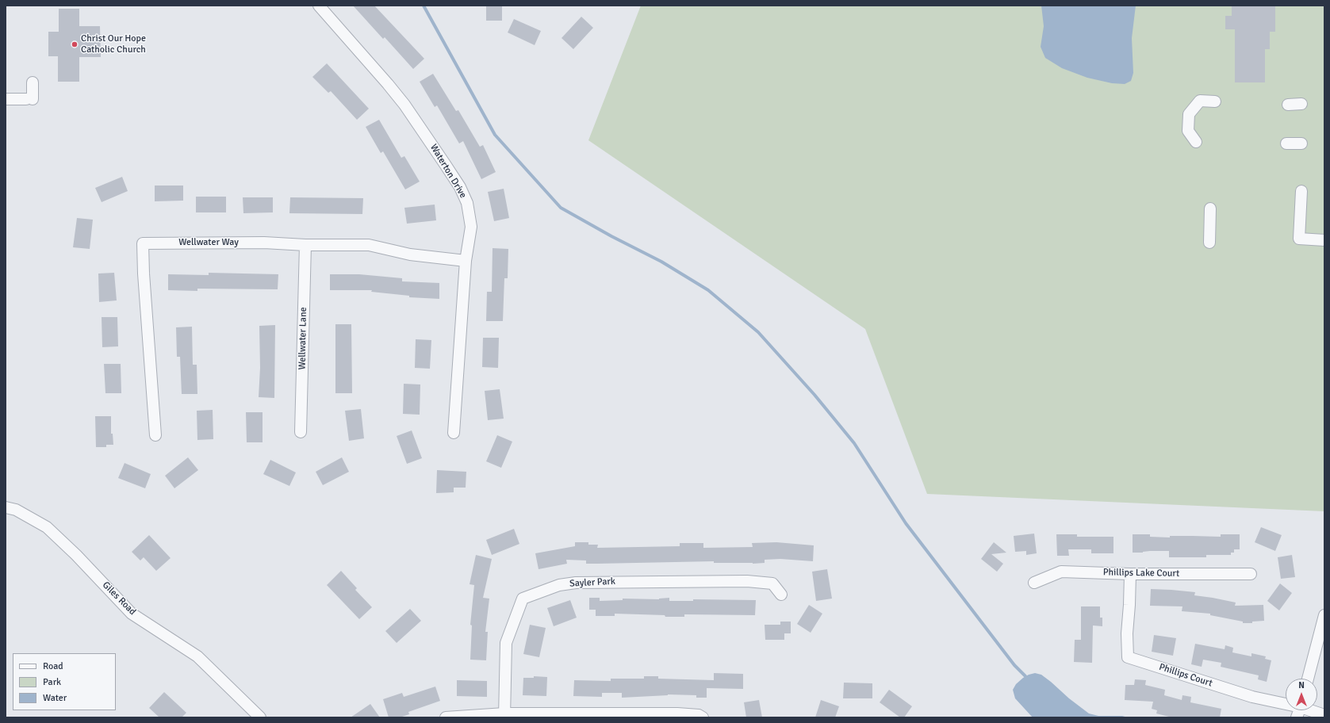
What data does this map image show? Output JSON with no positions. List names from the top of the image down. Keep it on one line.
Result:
{"streets":{"street":["Waterton Drive","Wellwater Way","Wellwater Lane","Phillips Lake Court","Sayler Park","Giles Road","Phillips Court"]},"crossings":[["Waterton Drive","Wellwater Way"],["Wellwater Way","Wellwater Lane"],["Phillips Lake Court","Phillips Court"]],"places":["Christ Our Hope Catholic Church"],"legend":["Road","Park","Water"],"north":"top"}
